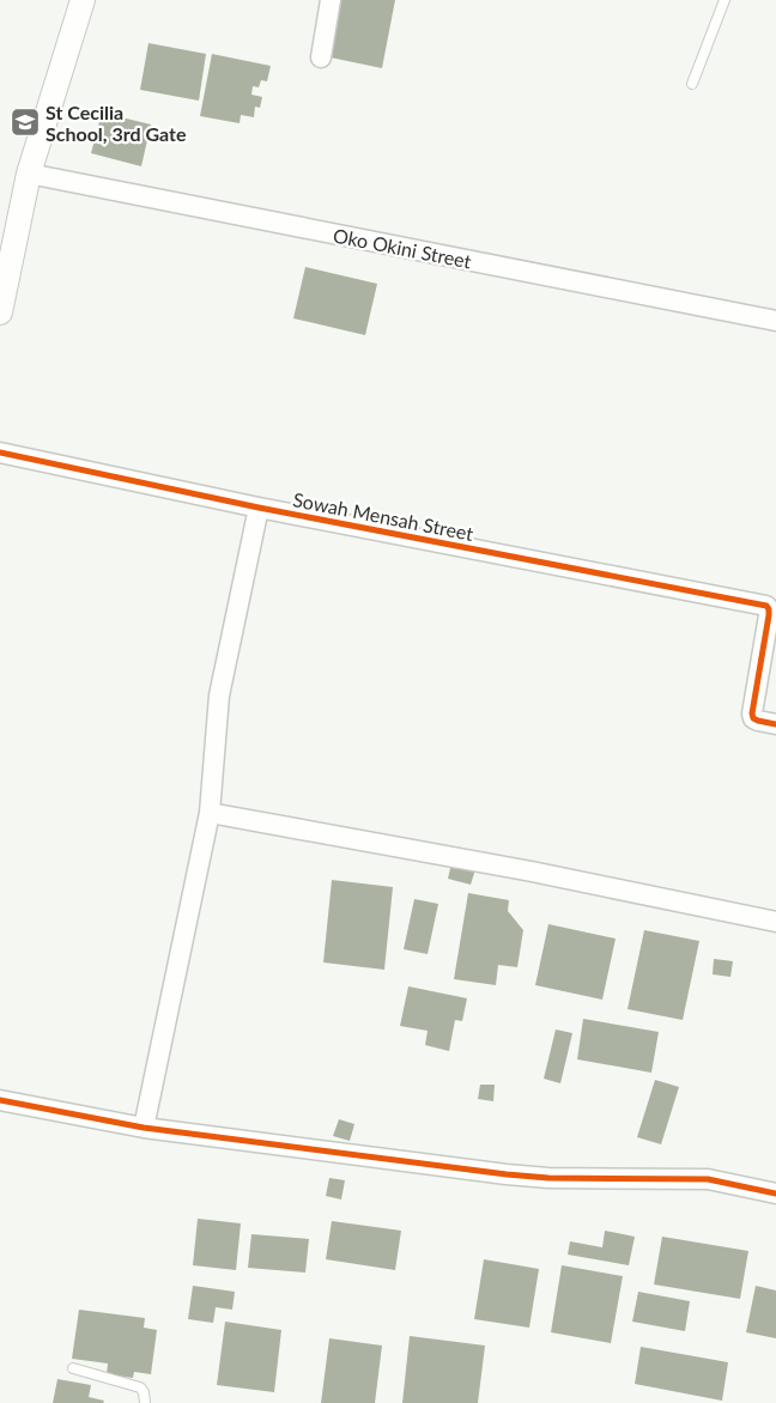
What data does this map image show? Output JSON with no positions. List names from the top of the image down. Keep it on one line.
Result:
{"streets":{"street":["Oko Okini Street","Sowah Mensah Street"]},"places":{"school or university":["St Cecilia School, 3rd Gate"]}}
